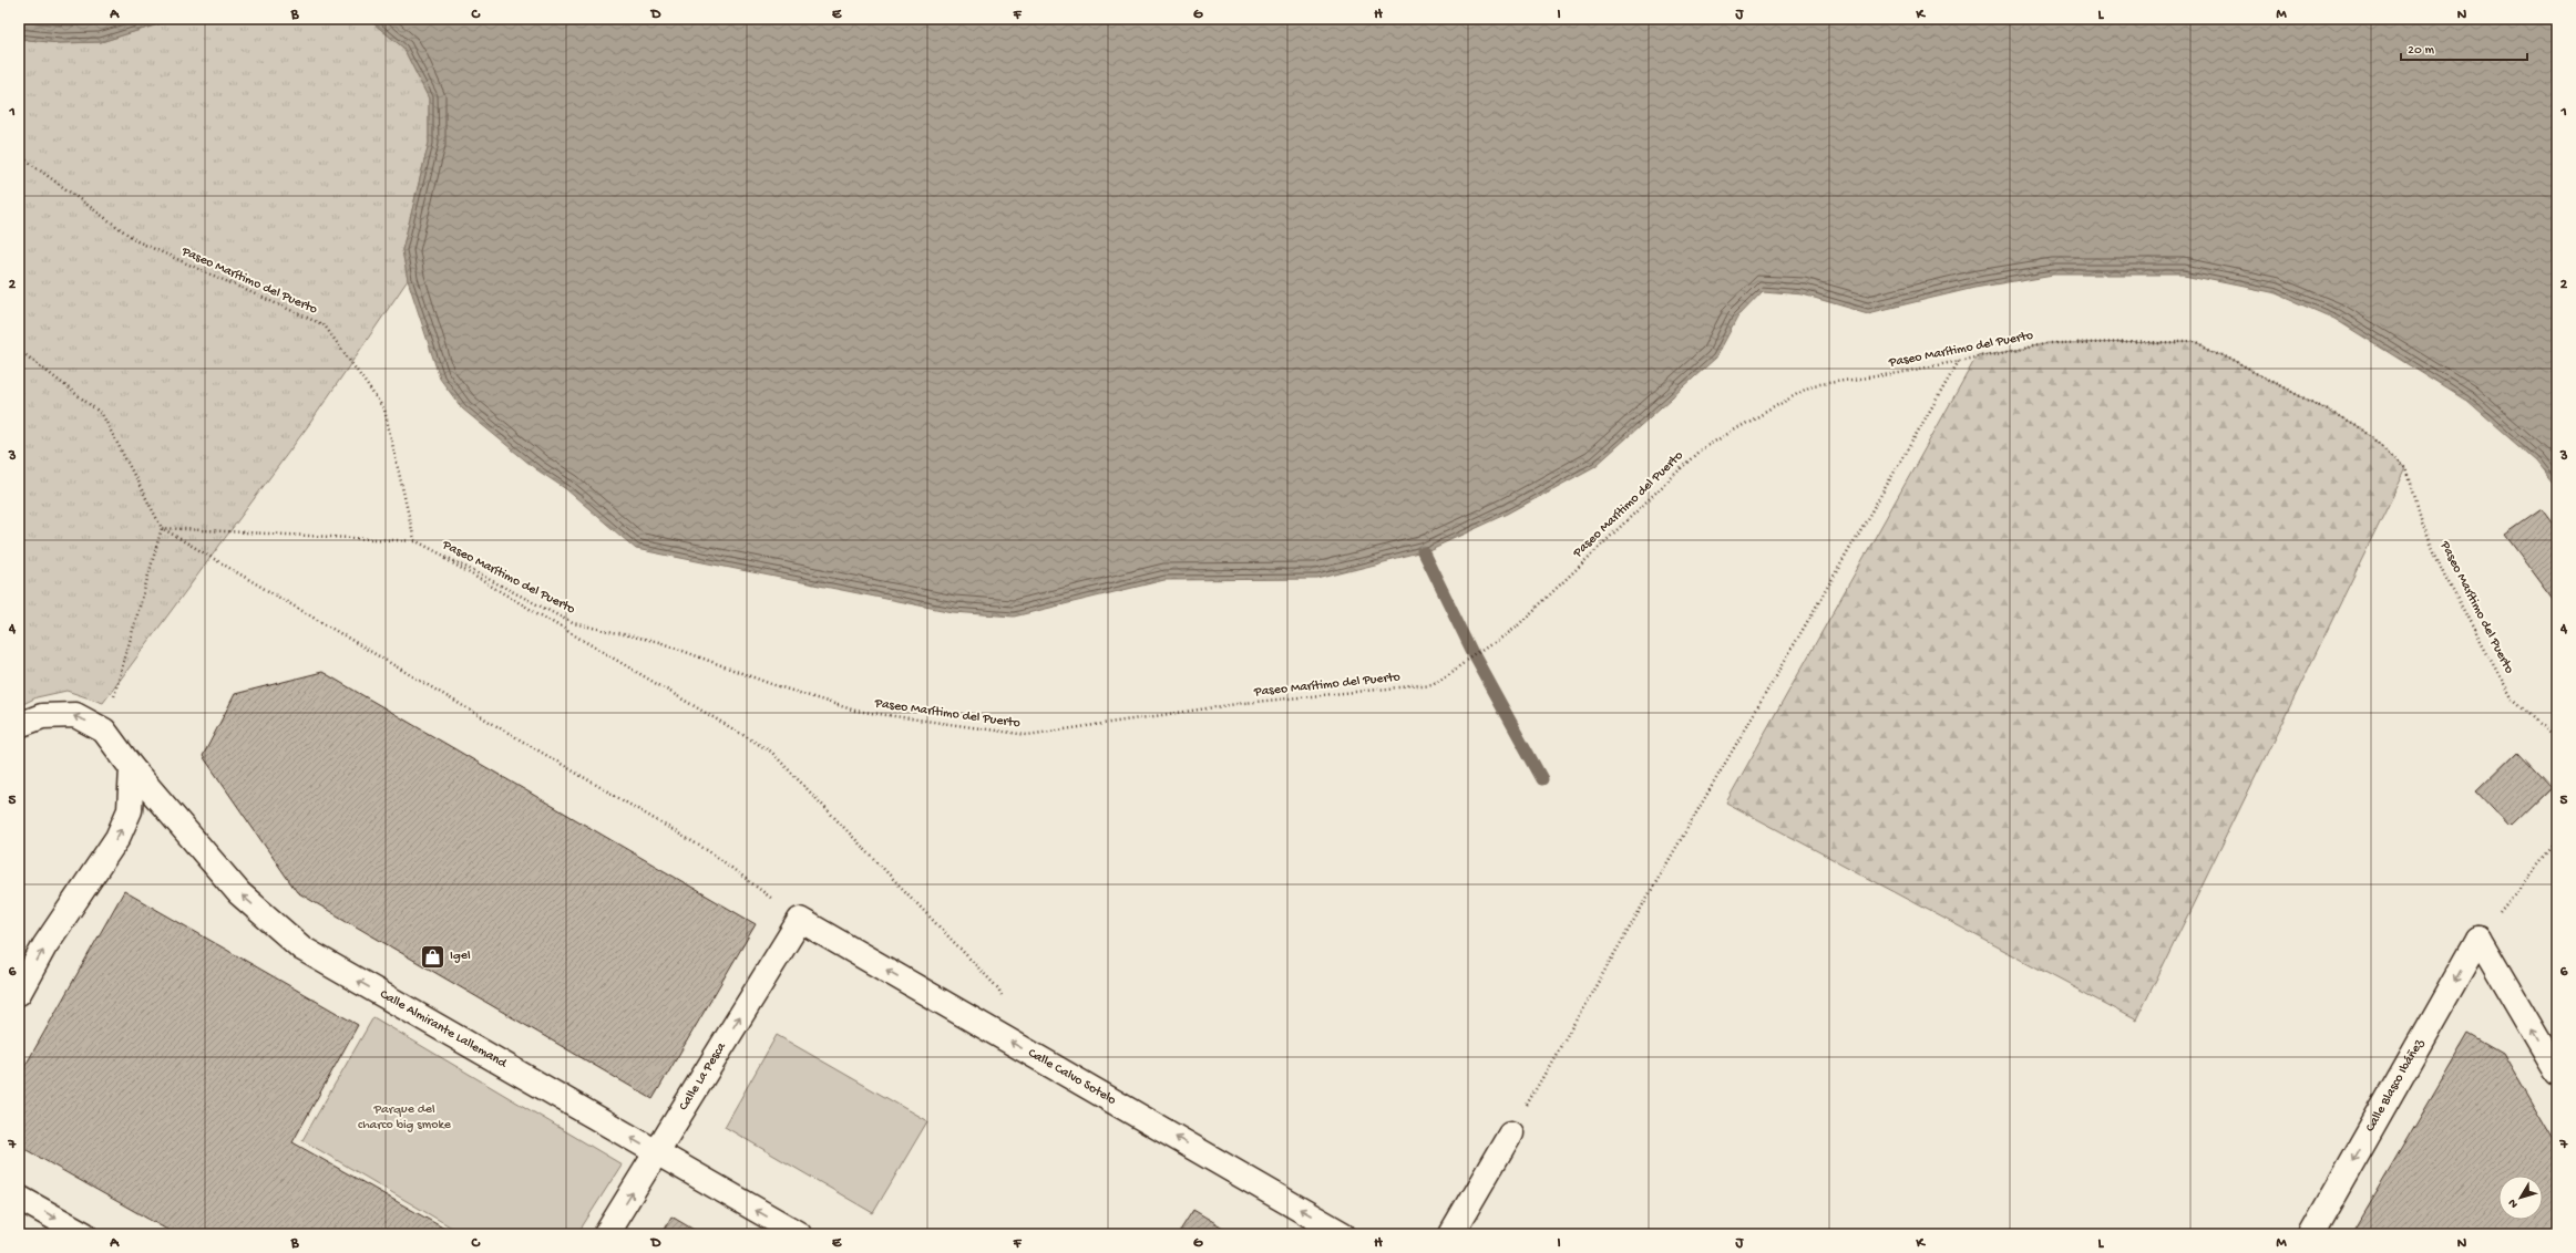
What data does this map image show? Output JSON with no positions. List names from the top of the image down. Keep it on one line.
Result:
{"streets":{"street":["Calle Almirante Lallemand","Calle La Pesca","Calle Calvo Sotelo","Calle Blasco Ibáñez"],"path":["Paseo Marítimo del Puerto"]},"crossings":[["Calle Almirante Lallemand","Calle La Pesca"],["Calle La Pesca","Calle Calvo Sotelo"]],"one_way":["Calle Almirante Lallemand","Calle La Pesca","Calle Calvo Sotelo","Calle Blasco Ibáñez"],"parks":["Parque del charco big smoke"],"places":{"shop":["Igel"]},"scale_bar":"20 m","north":"bottom left","grid":{"columns":["A","B","C","D","E","F","G","H","I","J","K","L","M","N"],"rows":["1","2","3","4","5","6","7"]}}
